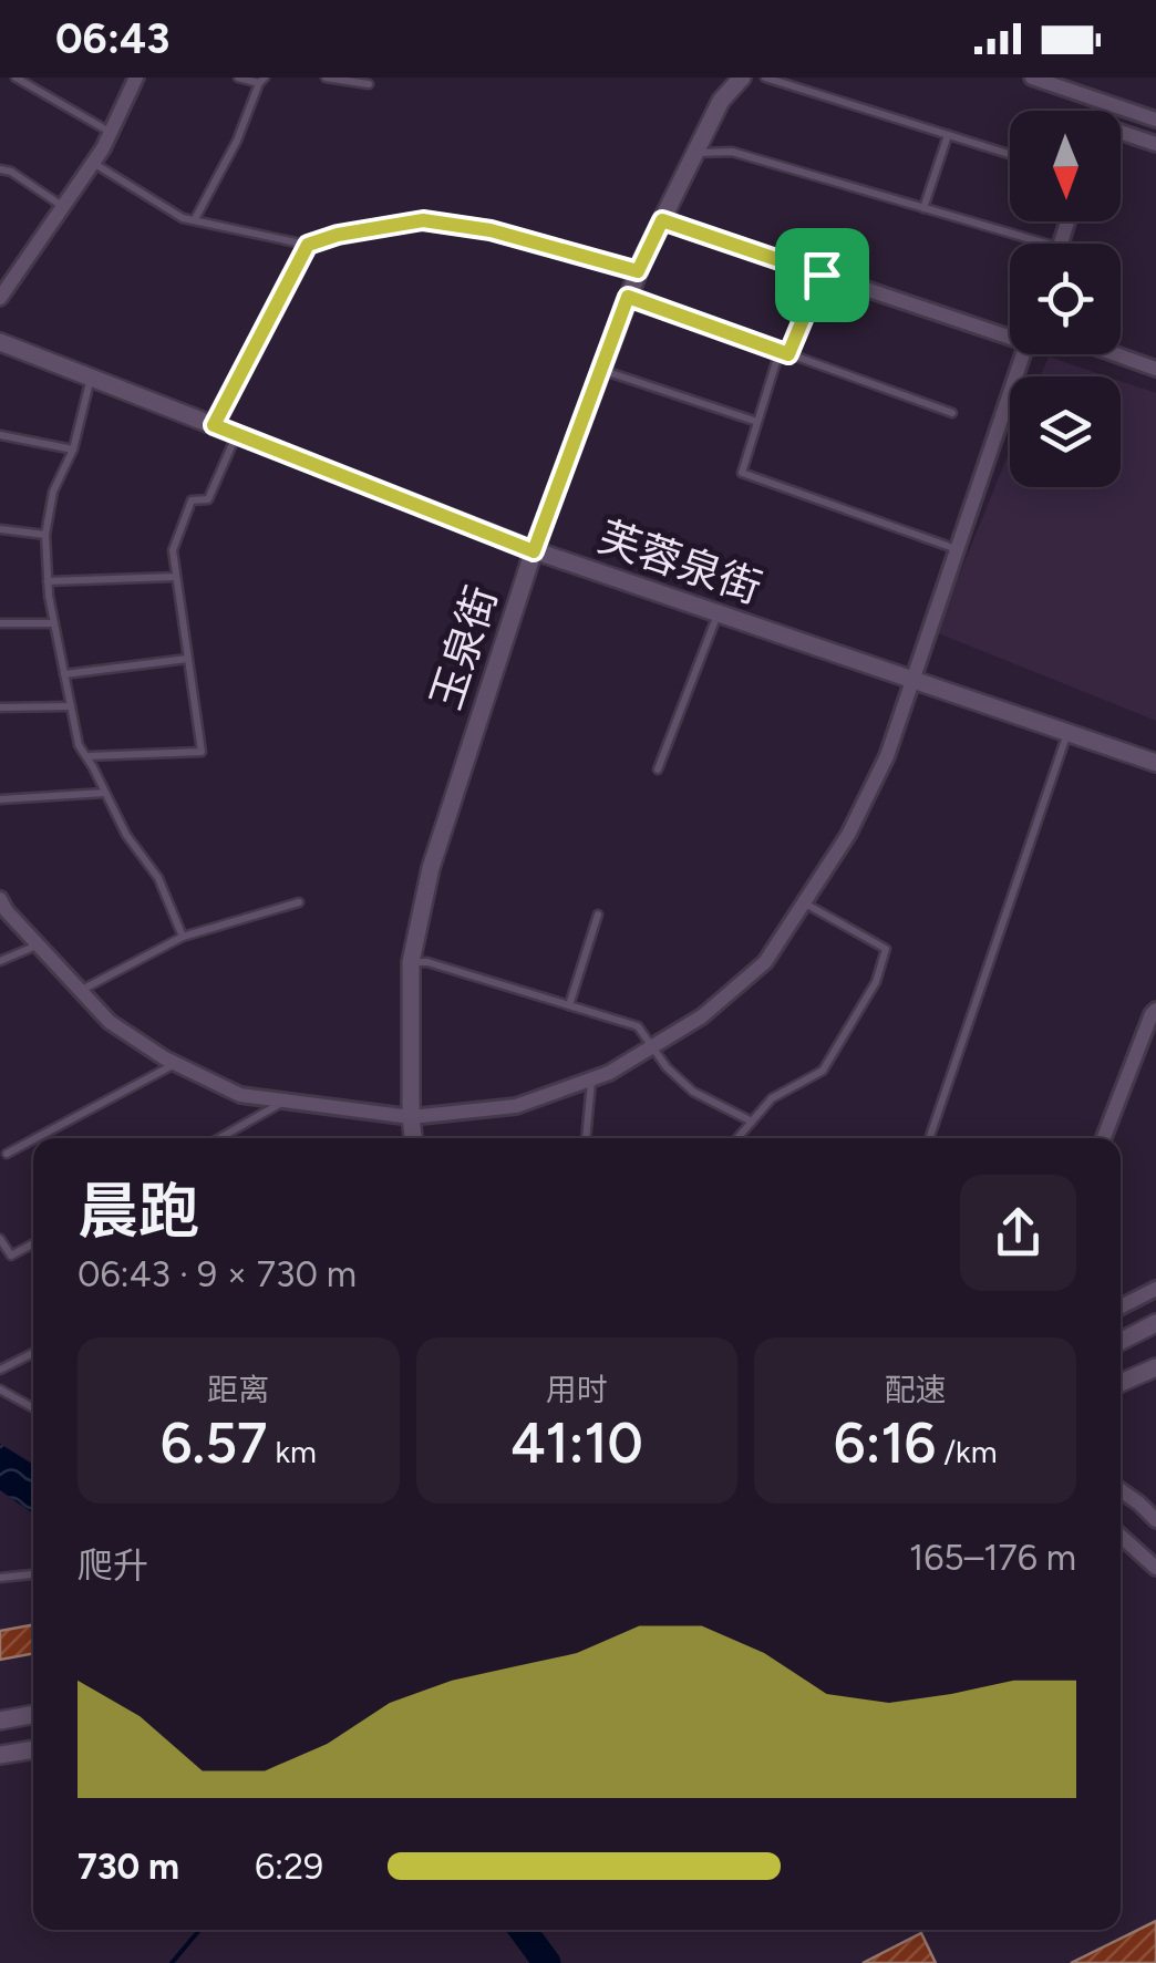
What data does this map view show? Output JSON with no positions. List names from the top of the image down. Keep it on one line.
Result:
{"streets":{"street":["芙蓉泉街","玉泉街"]},"crossings":[["芙蓉泉街","玉泉街"]],"north":"bottom","page":{"status":"06:43","heading":["晨跑","06:43 · 9 × 730 m"],"stats":[["距离","6.57 km"],["用时","41:10"],["配速","6:16 /km"]],"chart":["爬升","165–176 m"],"list":[{"name":"730 m","note":"6:29"}]}}
